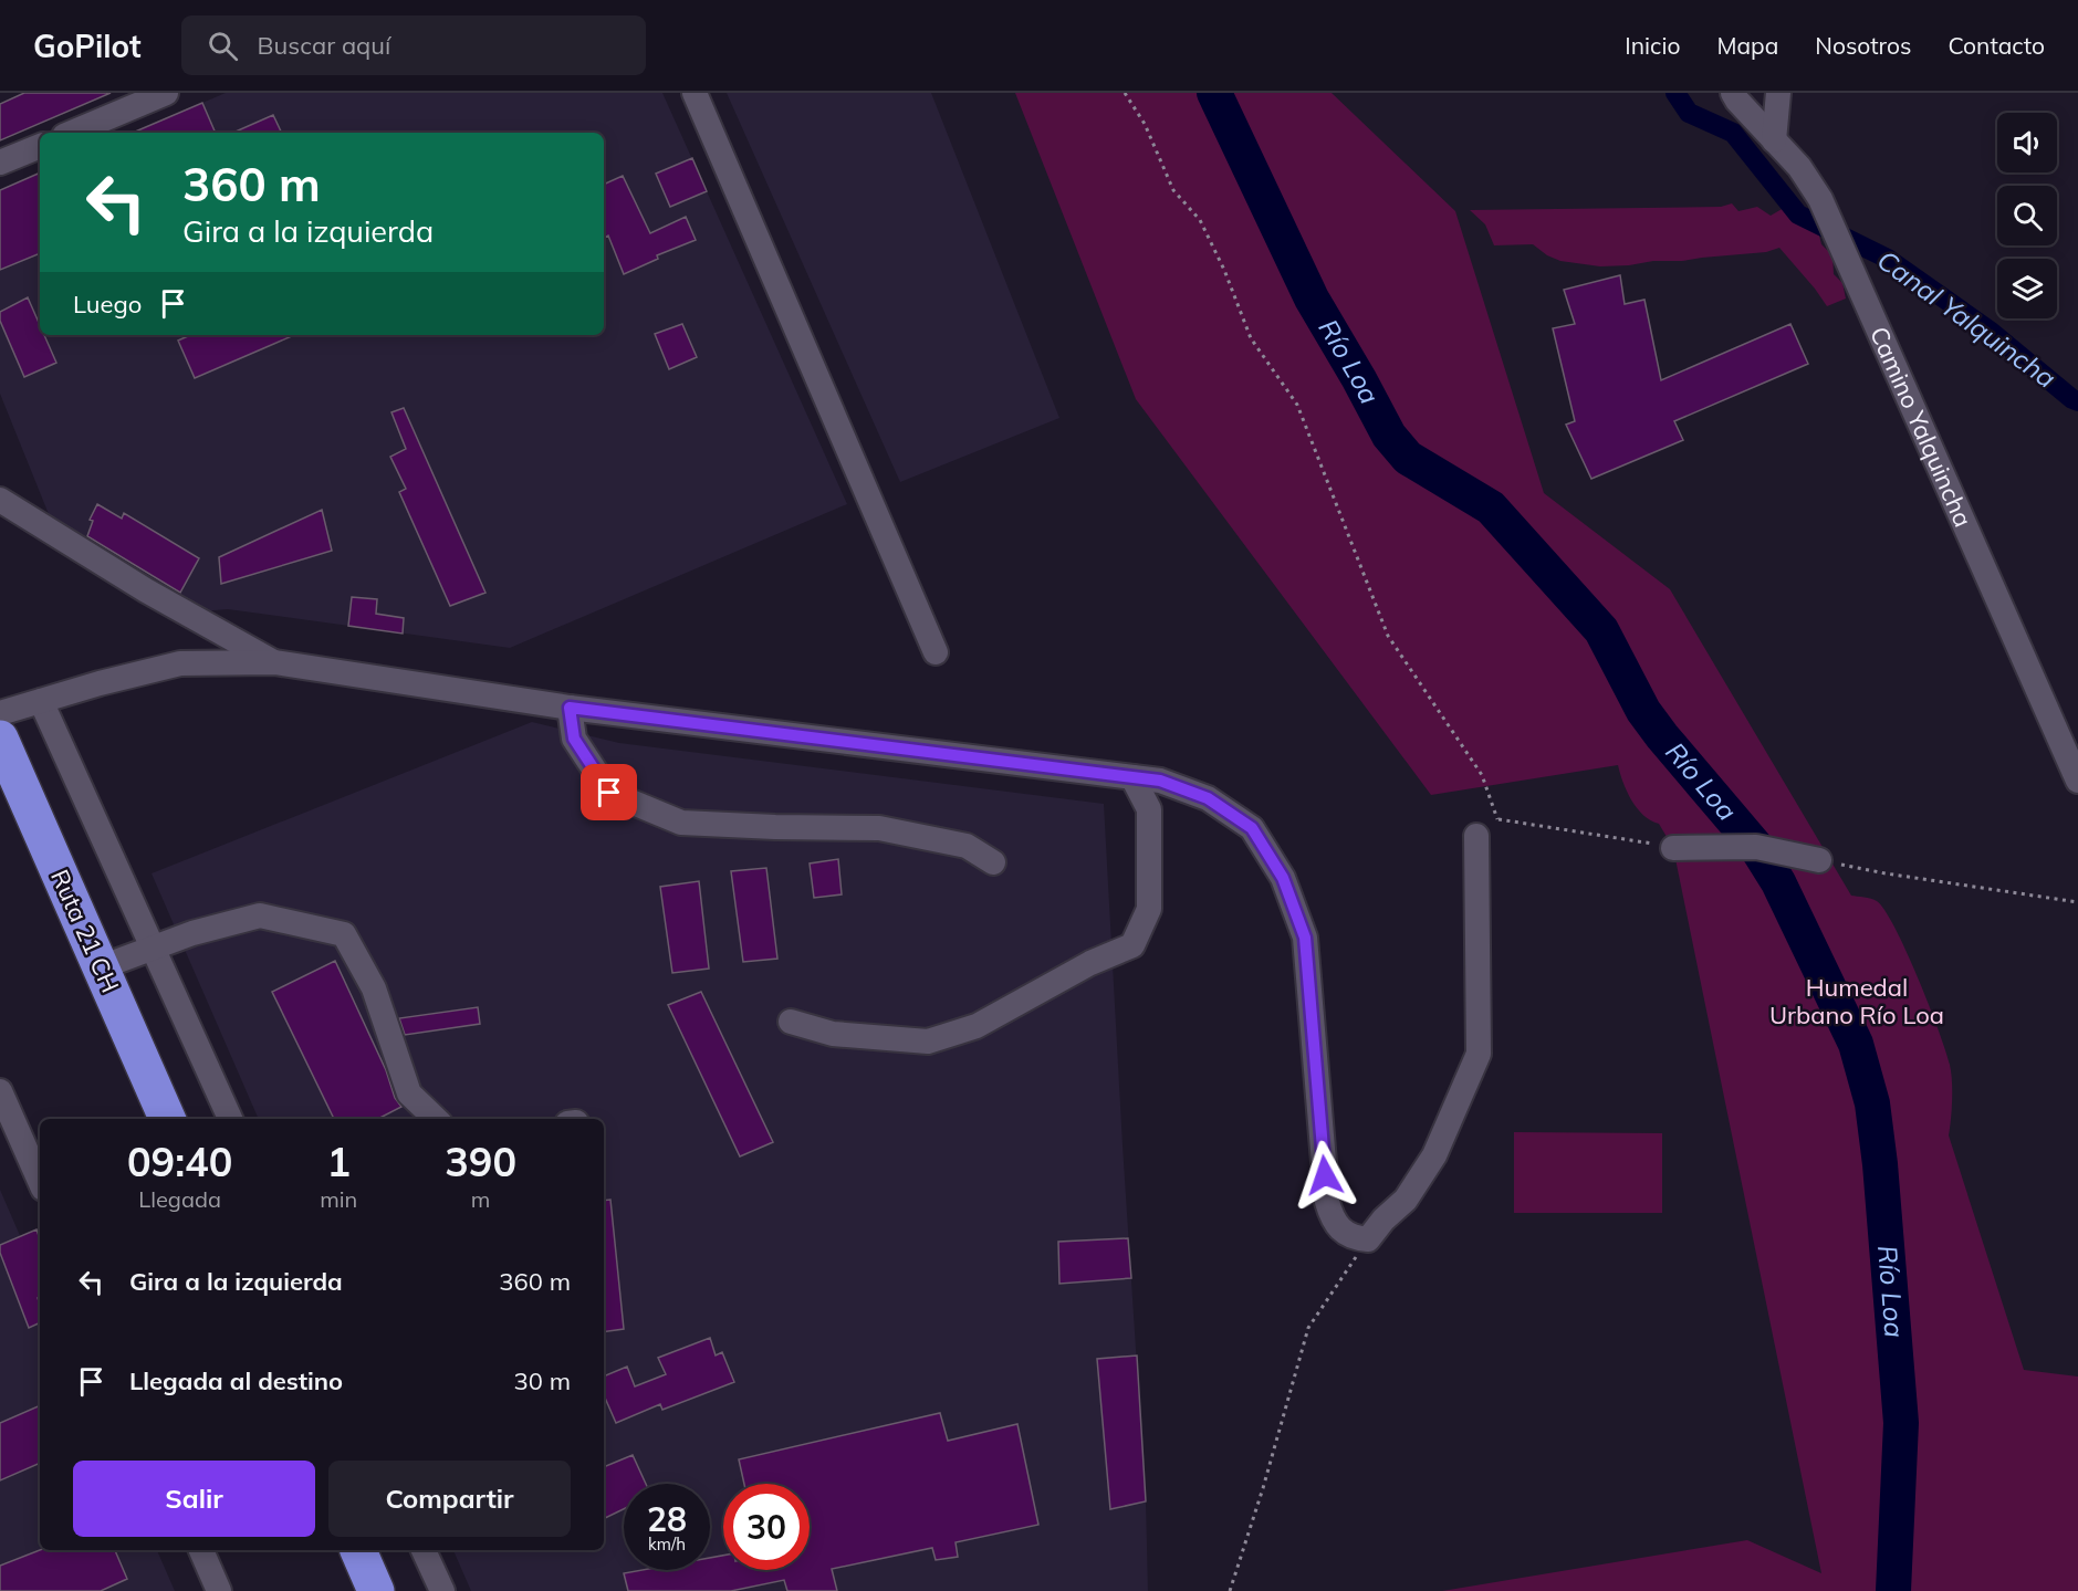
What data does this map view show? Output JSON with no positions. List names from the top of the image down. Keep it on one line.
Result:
{"streets":{"highway":["Ruta 21 CH"],"street":["Camino Yalquincha"]},"water":["Canal Yalquincha","Río Loa"],"parks":["Humedal Urbano Río Loa"],"page":{"header":"GoPilot","search":"Buscar aquí","nav":["Inicio","Mapa","Nosotros","Contacto"],"turn":["360 m","Gira a la izquierda"],"then":"Luego","eta":["09:40","Llegada","1","min","390","m"],"list":[{"name":"Gira a la izquierda","value":"360 m"},{"name":"Llegada al destino","value":"30 m"}],"buttons":["Salir","Compartir"],"speed":"28 km/h","limit":"30"}}
